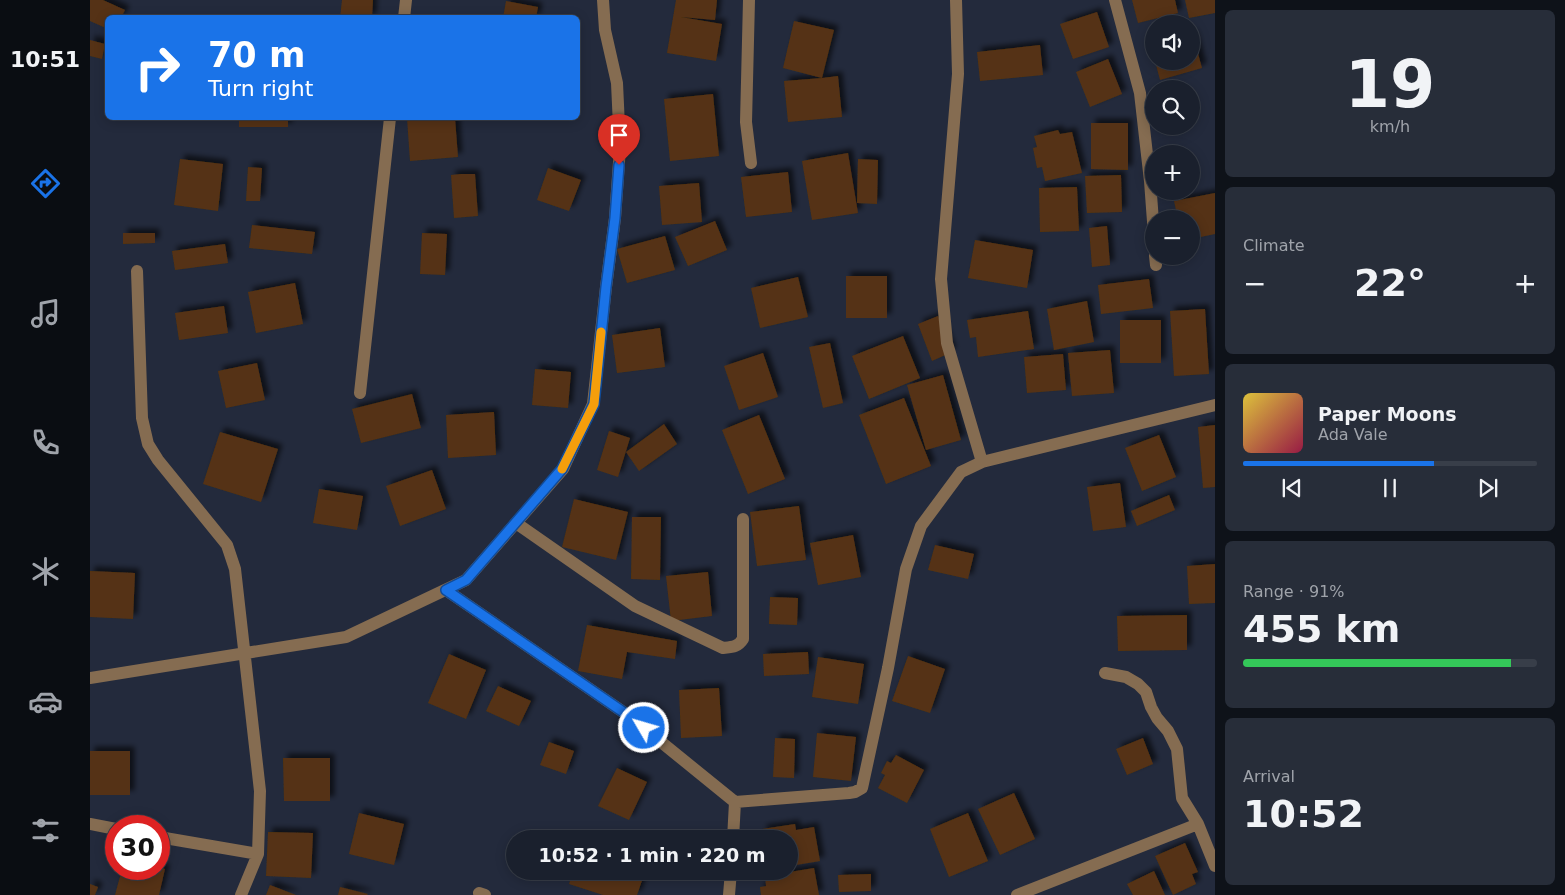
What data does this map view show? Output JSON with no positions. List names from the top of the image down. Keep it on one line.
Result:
{"page":{"tabs":"10:51","tile":[["19","km/h"],"Climate",["Range · 91%","455 km"],["Arrival","10:52"]],"map_buttons":["+","−"],"turn":["70 m","Turn right"],"heat":["−","22°","+"],"song":["Paper Moons","Ada Vale"],"limit":"30","trip":"10:52 · 1 min · 220 m"}}
